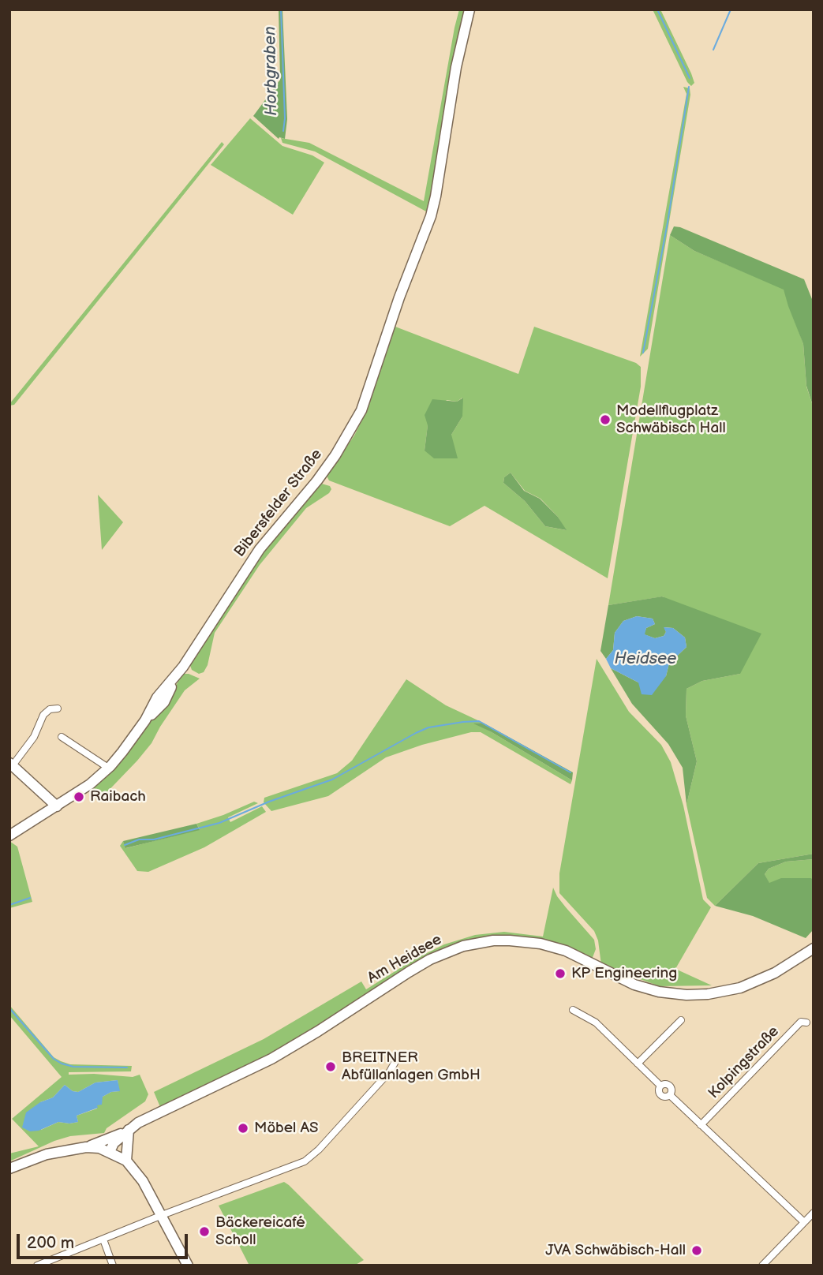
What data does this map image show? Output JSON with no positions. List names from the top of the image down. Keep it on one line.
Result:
{"streets":{"street":["Bibersfelder Straße","Am Heidsee","Kolpingstraße"]},"water":["Horbgraben","Heidsee"],"places":["Modellflugplatz Schwäbisch Hall","Raibach","KP Engineering","BREITNER Abfüllanlagen GmbH","Möbel AS","Bäckereicafé Scholl","JVA Schwäbisch-Hall"],"scale_bar":"200 m"}
